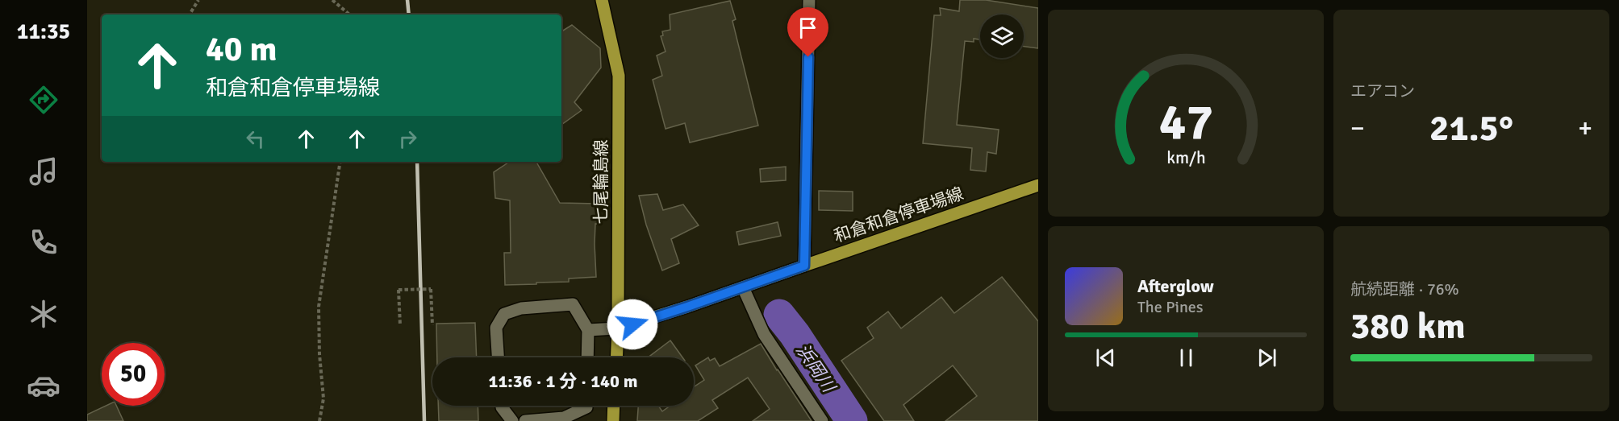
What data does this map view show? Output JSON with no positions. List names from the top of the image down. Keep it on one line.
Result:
{"streets":{"main road":["七尾輪島線","和倉和倉停車場線"]},"crossings":[["七尾輪島線","和倉和倉停車場線"]],"water":["浜岡川"],"page":{"tabs":"11:35","tile":["エアコン",["航続距離 · 76%","380 km"]],"turn":["40 m","和倉和倉停車場線"],"heat":["−","21.5°","+"],"song":["Afterglow","The Pines"],"limit":"50","trip":"11:36 · 1 分 · 140 m","gauge":["47","km/h"]}}
